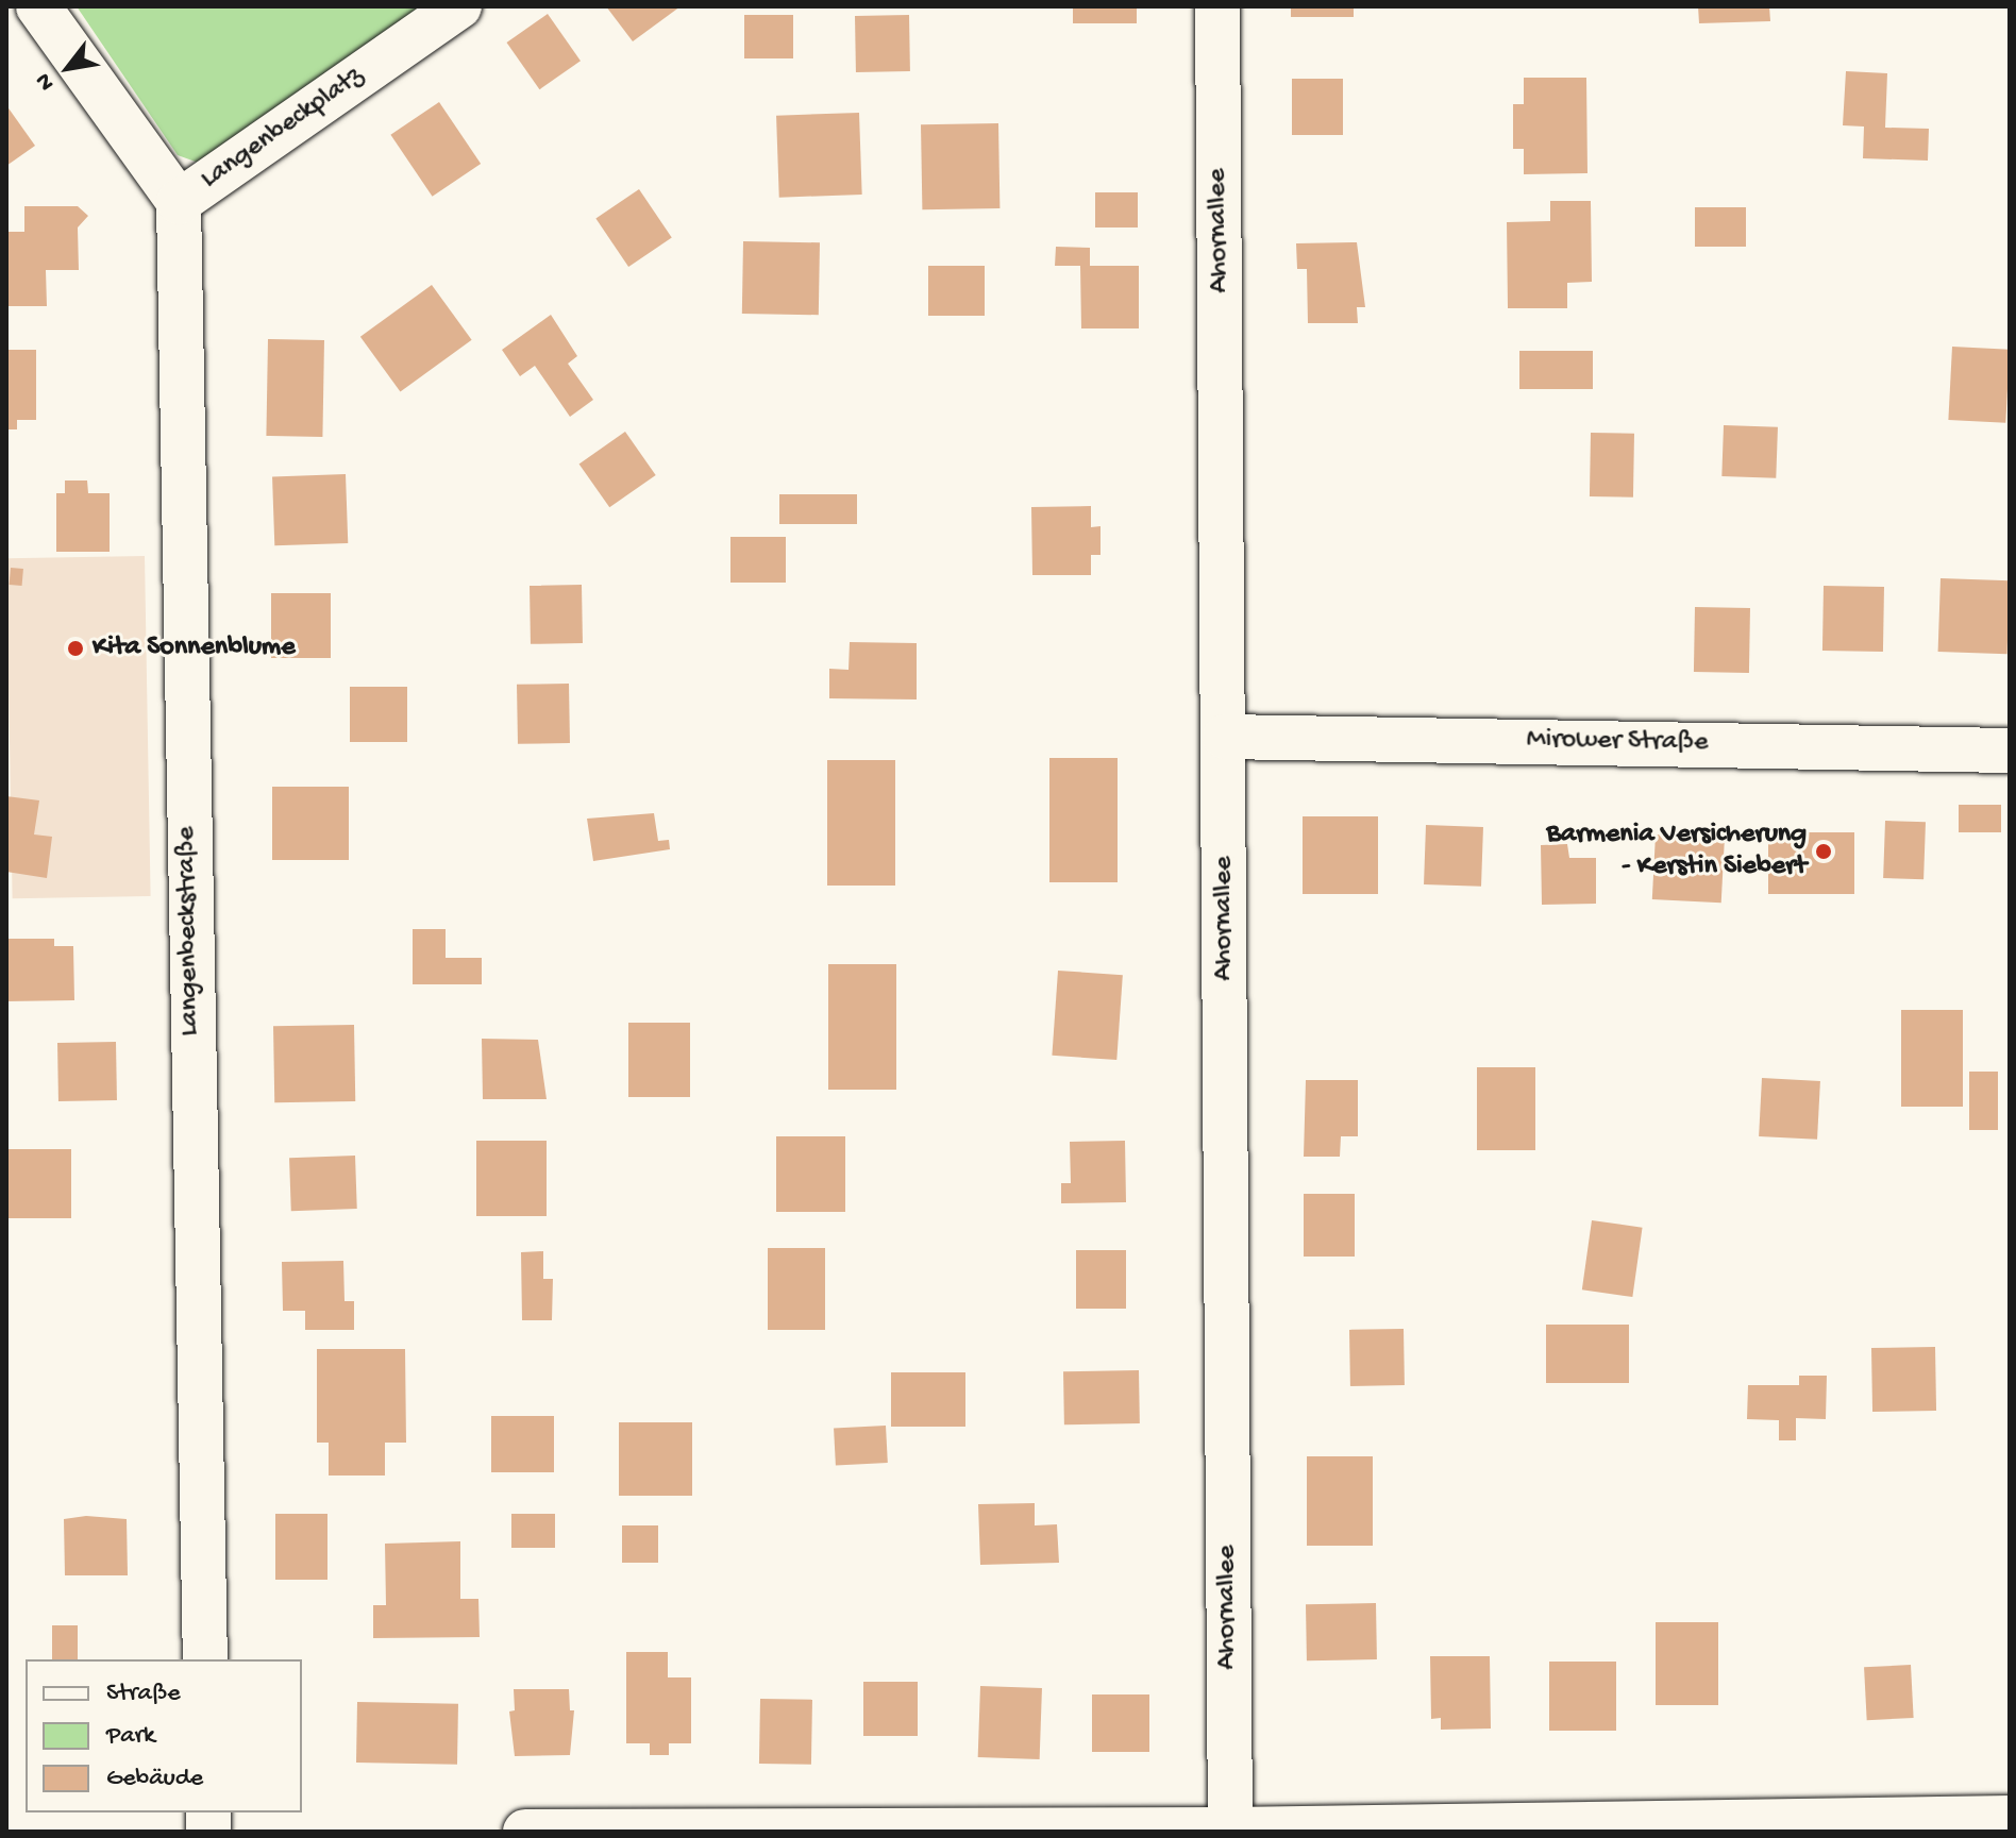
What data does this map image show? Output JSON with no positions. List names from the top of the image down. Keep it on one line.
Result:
{"streets":{"street":["Langenbeckplatz","Ahornallee","Mirower Straße","Langenbeckstraße"]},"crossings":[["Langenbeckplatz","Langenbeckstraße"],["Ahornallee","Mirower Straße"]],"places":["Kita Sonnenblume","Barmenia Versicherung - Kerstin Siebert"],"legend":["Straße","Park","Gebäude"],"north":"bottom left"}
